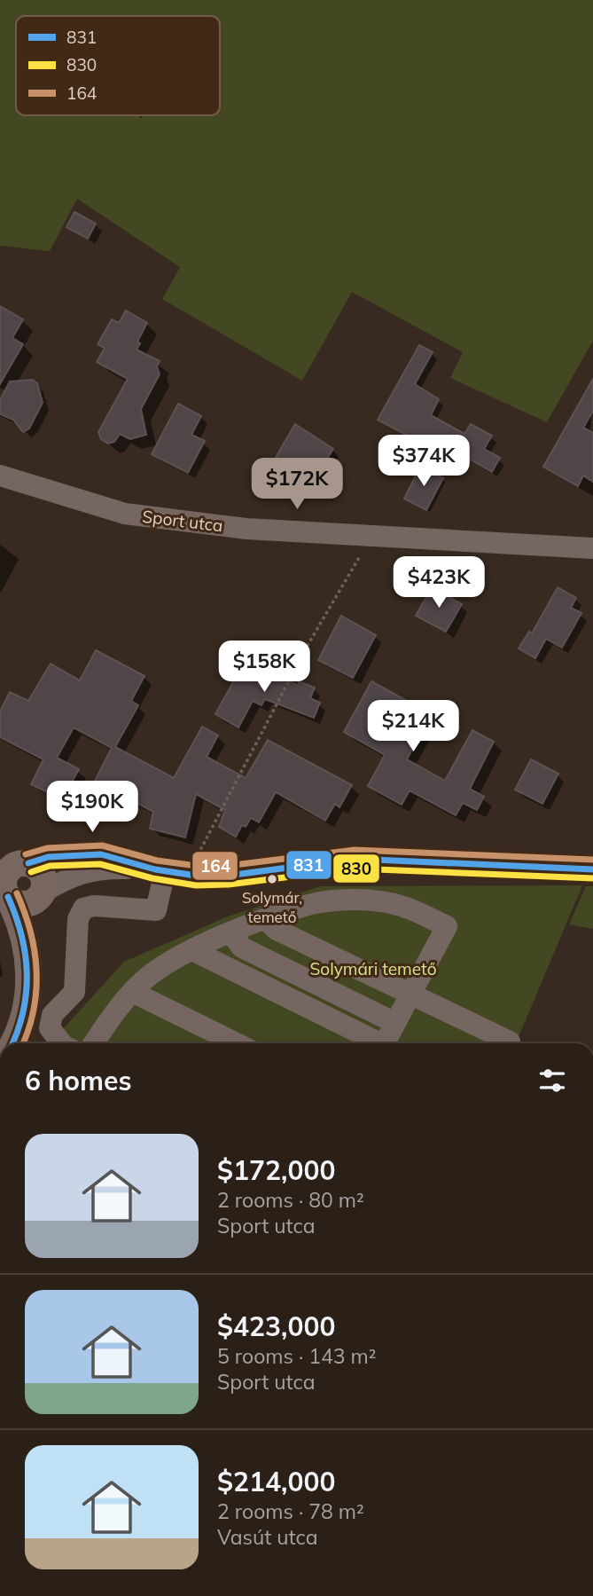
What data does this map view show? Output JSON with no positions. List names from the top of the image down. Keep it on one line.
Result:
{"streets":{"street":["Sport utca"]},"parks":["Solymári temető"],"places":["Solymár, temető"],"lines":["transit line 164","transit line 831","transit line 830"],"legend":["831","830","164"],"page":{"price":["$374K","$172K","$423K","$158K","$214K","$190K"],"heading":"6 homes","list":[{"name":"$172,000","note":"2 rooms · 80 m² · Sport utca"},{"name":"$423,000","note":"5 rooms · 143 m² · Sport utca"},{"name":"$214,000","note":"2 rooms · 78 m² · Vasút utca"}]}}
